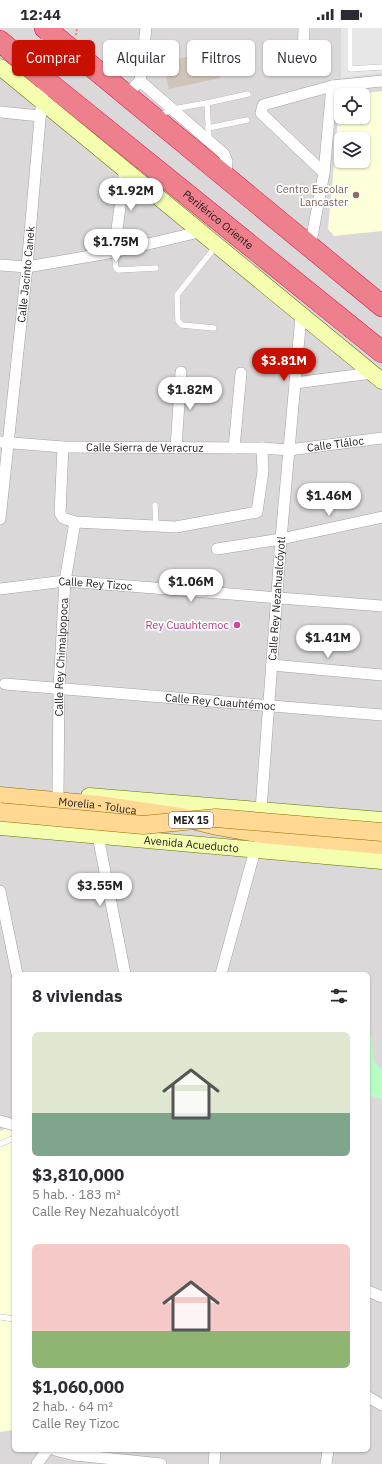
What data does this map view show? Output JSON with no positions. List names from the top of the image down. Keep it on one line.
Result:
{"streets":{"highway":["Periférico Oriente"],"main road":["Morelia - Toluca","MEX 15"],"street":["Calle Jacinto Canek","Calle Tláloc","Calle Sierra de Veracruz","Calle Rey Tizoc","Calle Rey Nezahualcóyotl","Calle Rey Chimalpopoca","Calle Rey Cuauhtémoc","Avenida Acueducto"]},"crossings":[["Periférico Oriente","Calle Jacinto Canek"],["Calle Jacinto Canek","Calle Sierra de Veracruz"],["Calle Tláloc","Calle Sierra de Veracruz"],["Calle Tláloc","Calle Rey Nezahualcóyotl"],["Calle Sierra de Veracruz","Calle Rey Nezahualcóyotl"],["Calle Rey Tizoc","Calle Rey Nezahualcóyotl"],["Calle Rey Tizoc","Calle Rey Chimalpopoca"],["Calle Rey Nezahualcóyotl","Calle Rey Cuauhtémoc"],["Calle Rey Chimalpopoca","Calle Rey Cuauhtémoc"]],"places":["Centro Escolar Lancaster","Rey Cuauhtemoc"],"page":{"status":"12:44","chip":["Comprar","Alquilar","Filtros","Nuevo"],"price":["$1.92M","$1.75M","$3.81M","$1.82M","$1.46M","$1.06M","$1.41M","$3.55M"],"heading":"8 viviendas","list":[{"name":"$3,810,000","note":"5 hab. · 183 m² · Calle Rey Nezahualcóyotl"},{"name":"$1,060,000","note":"2 hab. · 64 m² · Calle Rey Tizoc"}]}}
